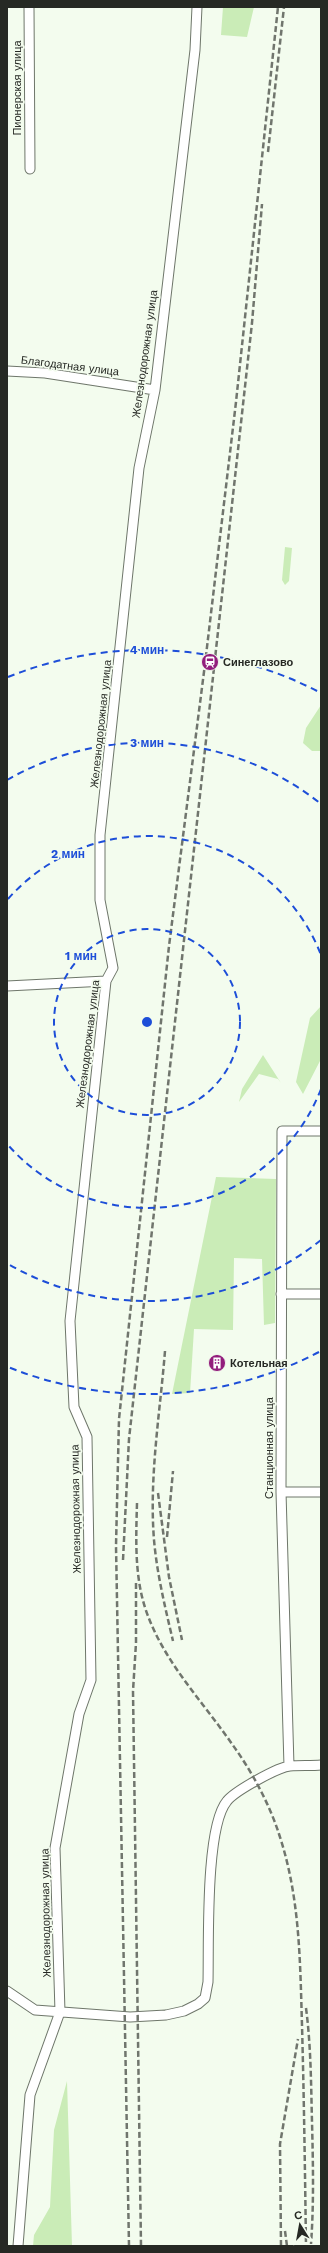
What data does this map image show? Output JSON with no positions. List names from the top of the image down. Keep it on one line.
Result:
{"streets":{"street":["Пионерская улица","Железнодорожная улица","Благодатная улица","Станционная улица"]},"crossings":[["Железнодорожная улица","Благодатная улица"]],"places":{"station":["Синеглазово"],"building":["Котельная"]},"north":"top","rings":["4 мин","3 мин","2 мин","1 мин"]}
